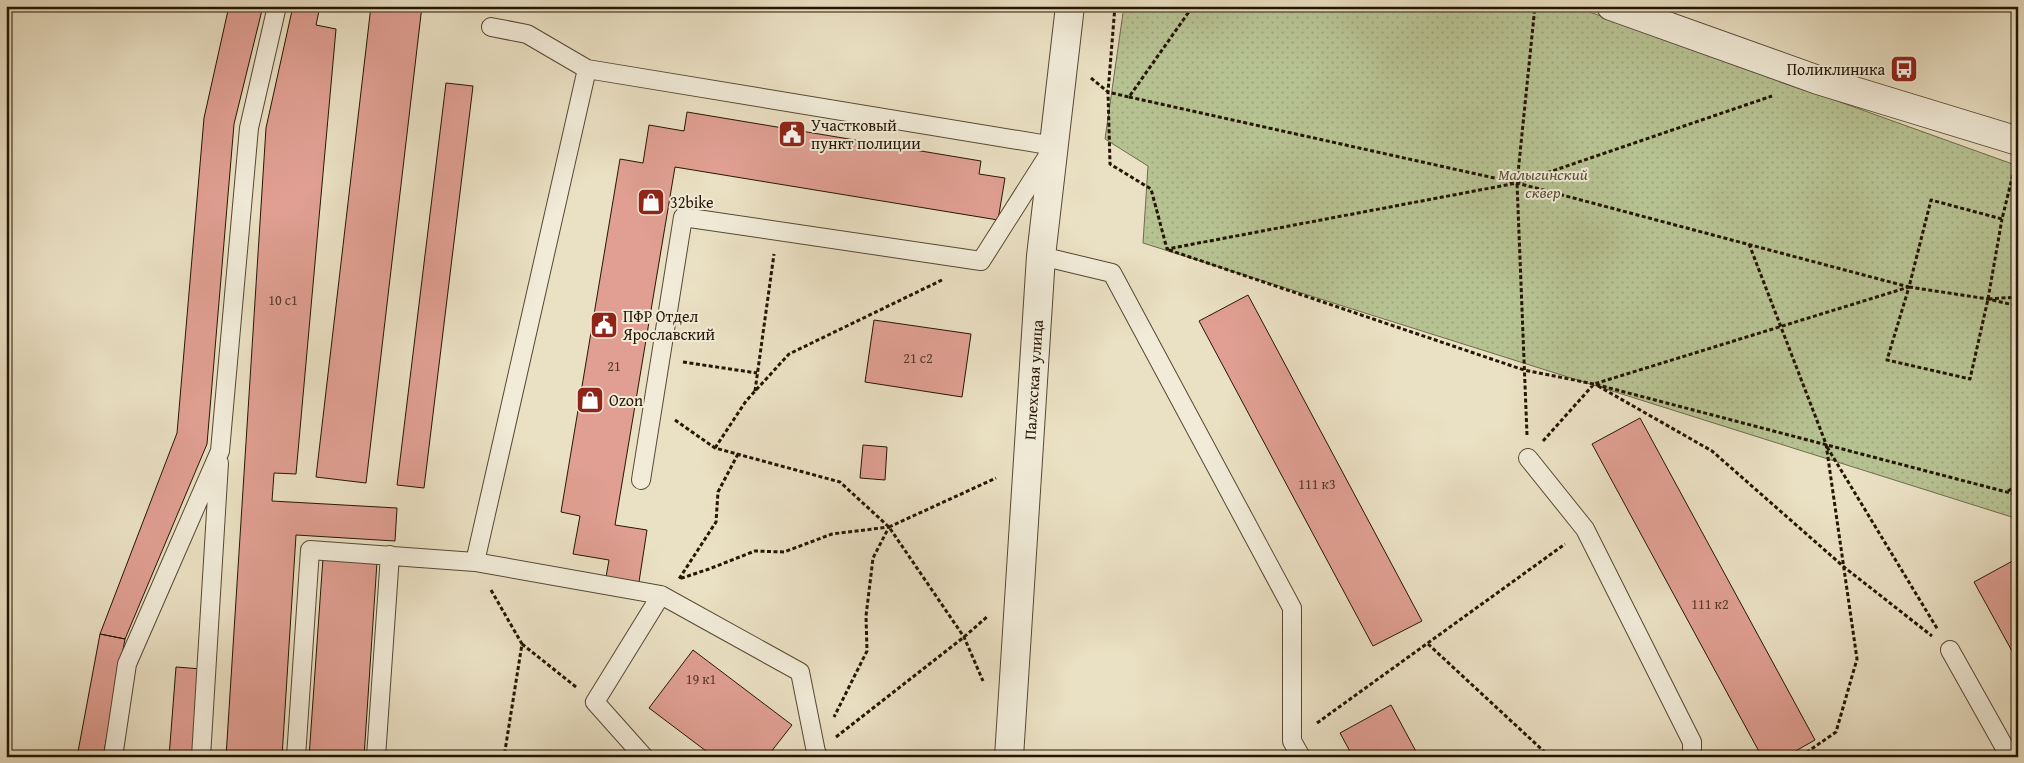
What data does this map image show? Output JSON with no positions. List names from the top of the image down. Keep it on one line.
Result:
{"streets":{"street":["Палехская улица"]},"parks":["Малыгинский сквер"],"places":{"bus stop":["Поликлиника"],"public building":["Участковый пункт полиции","ПФР Отдел Ярославский"],"shop":["32bike","Ozon"]},"house_numbers":["10 с1","21 с2","21","111 к3","111 к2","19 к1"]}
